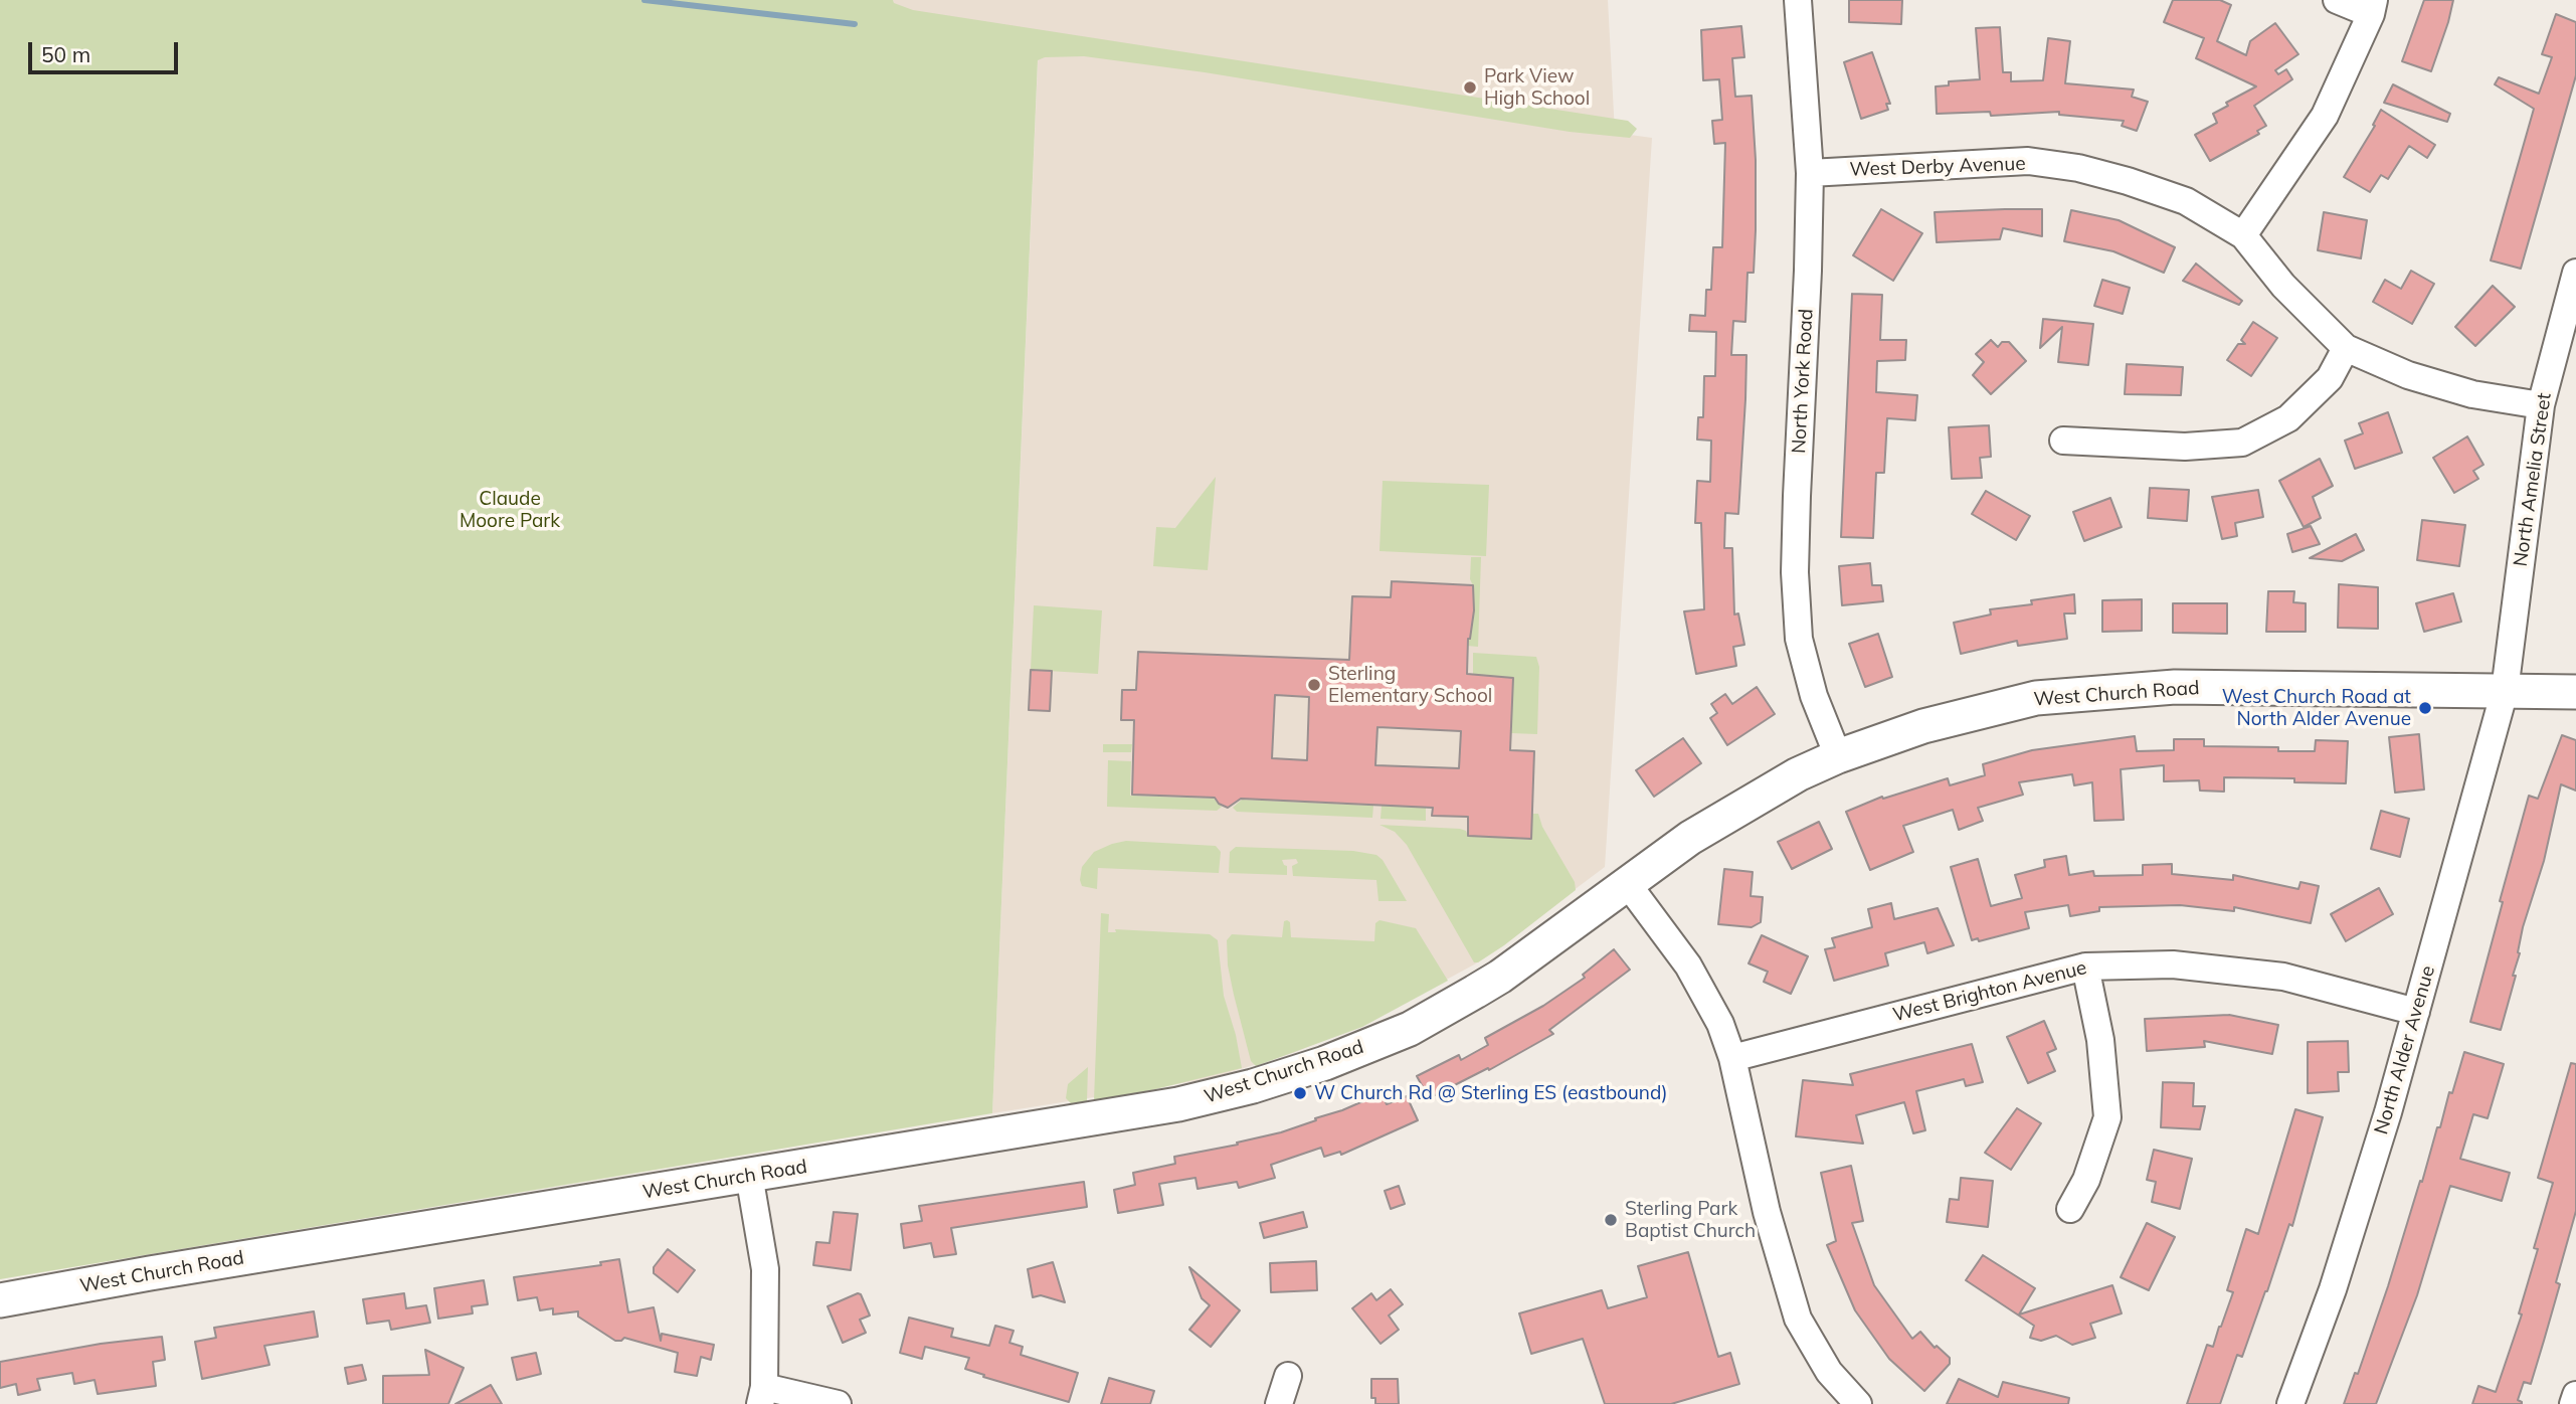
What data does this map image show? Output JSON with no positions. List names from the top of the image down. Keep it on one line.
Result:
{"streets":{"main road":["West Church Road"],"street":["West Derby Avenue","North York Road","North Amelia Street","West Brighton Avenue","North Alder Avenue"]},"crossings":[["West Derby Avenue","North York Road"],["West Derby Avenue","North Amelia Street"],["North York Road","West Church Road"],["North Amelia Street","West Church Road"],["North Amelia Street","North Alder Avenue"],["West Church Road","North Alder Avenue"],["West Brighton Avenue","North Alder Avenue"]],"parks":["Claude Moore Park"],"places":["Park View High School","Sterling Elementary School","West Church Road at North Alder Avenue","W Church Rd @ Sterling ES (eastbound)","Sterling Park Baptist Church"],"scale_bar":"50 m"}
